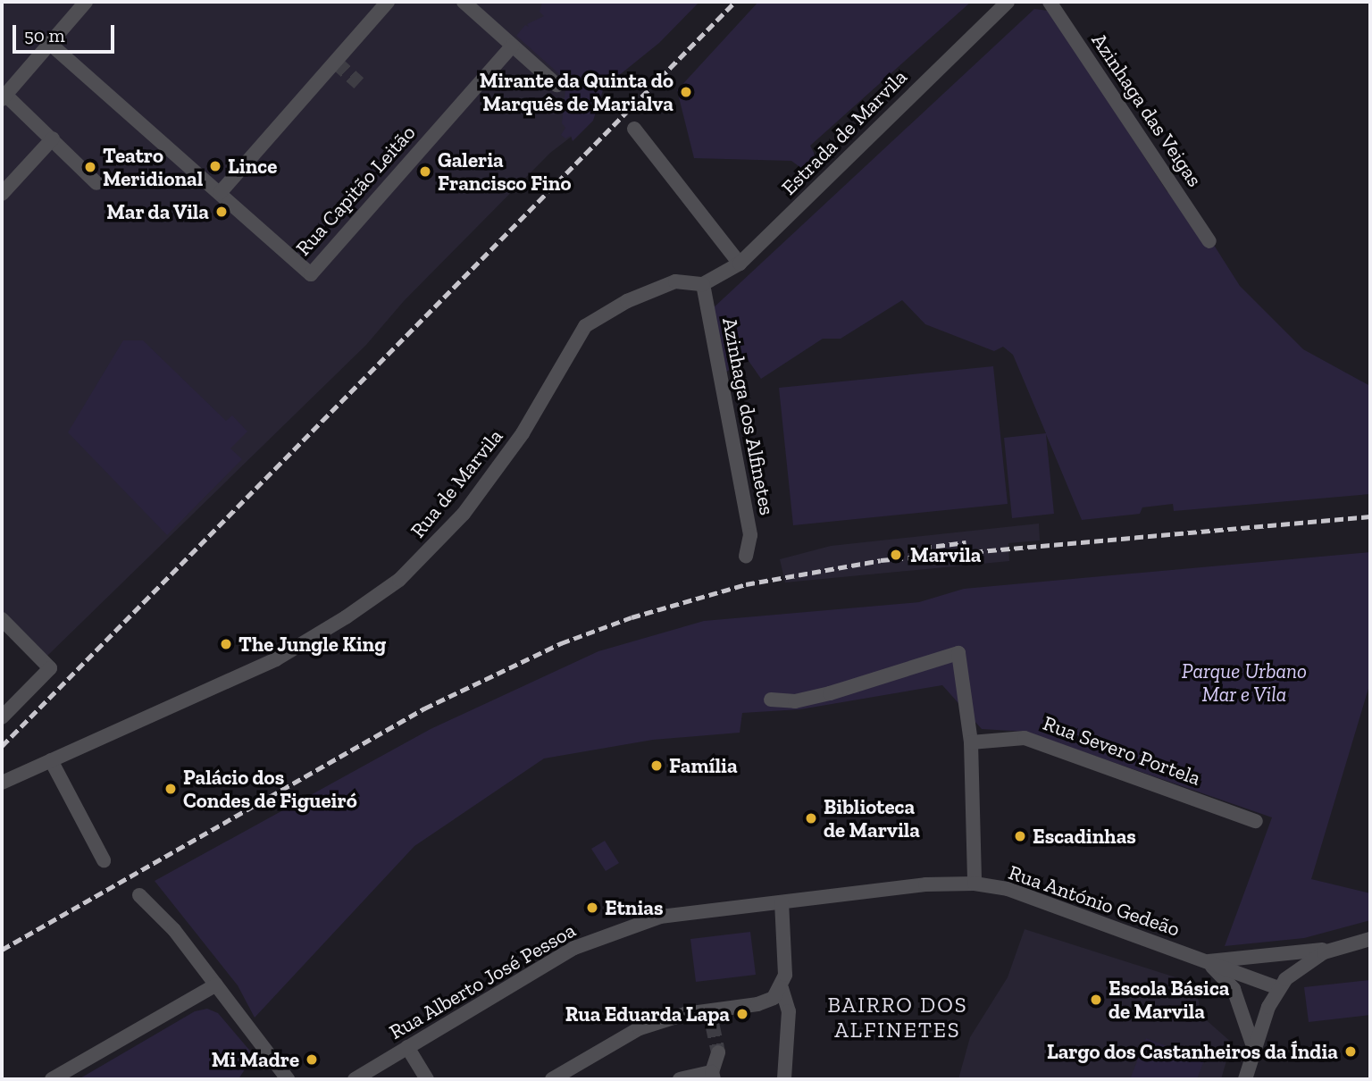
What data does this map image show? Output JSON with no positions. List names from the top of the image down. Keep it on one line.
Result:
{"streets":{"street":["Azinhaga das Veigas","Estrada de Marvila","Rua Capitão Leitão","Azinhaga dos Alfinetes","Rua de Marvila","Rua Severo Portela","Rua António Gedeão","Rua Alberto José Pessoa"]},"crossings":[["Estrada de Marvila","Azinhaga dos Alfinetes"],["Estrada de Marvila","Rua de Marvila"],["Azinhaga dos Alfinetes","Rua de Marvila"],["Rua António Gedeão","Rua Alberto José Pessoa"]],"districts":["BAIRRO DOS ALFINETES"],"parks":["Parque Urbano Mar e Vila"],"places":["Mirante da Quinta do Marquês de Marialva","Lince","Teatro Meridional","Galeria Francisco Fino","Mar da Vila","Marvila","The Jungle King","Família","Palácio dos Condes de Figueiró","Biblioteca de Marvila","Escadinhas","Etnias","Escola Básica de Marvila","Rua Eduarda Lapa","Largo dos Castanheiros da Índia","Mi Madre"],"scale_bar":"50 m"}
